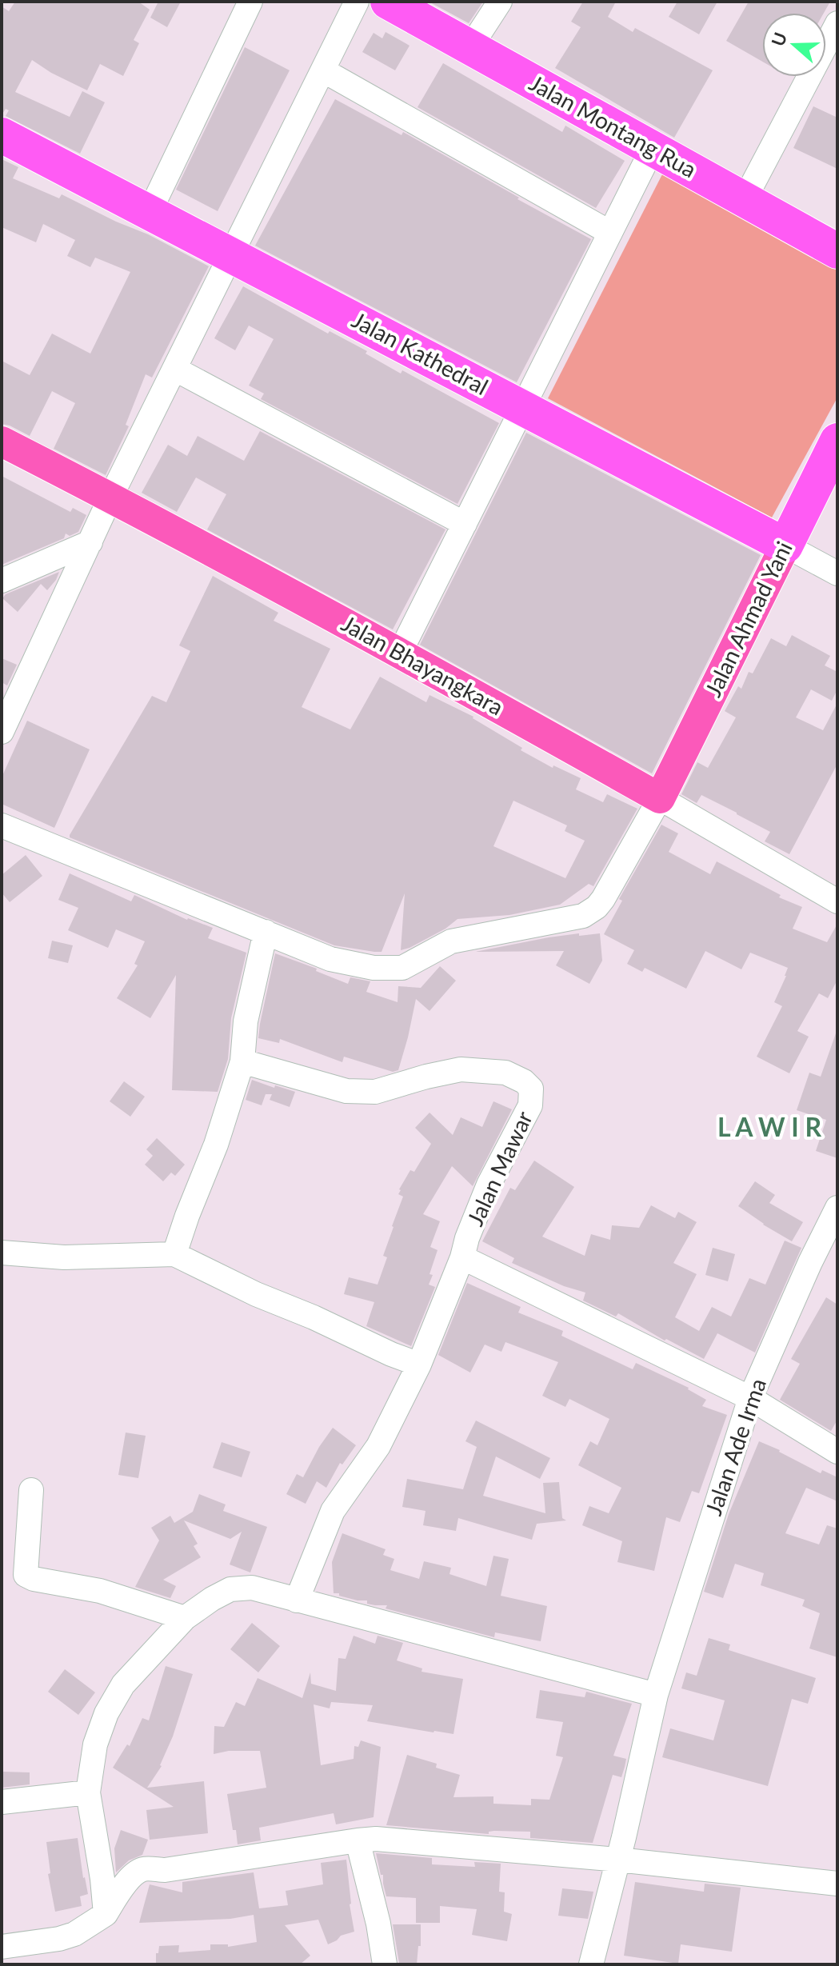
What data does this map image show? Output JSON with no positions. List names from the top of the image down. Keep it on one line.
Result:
{"streets":{"highway":["Jalan Montang Rua","Jalan Kathedral","Jalan Ahmad Yani"],"main road":["Jalan Bhayangkara"],"street":["Jalan Mawar","Jalan Ade Irma"]},"crossings":[["Jalan Kathedral","Jalan Ahmad Yani"],["Jalan Ahmad Yani","Jalan Bhayangkara"]],"districts":["L A W I R"],"north":"left"}
